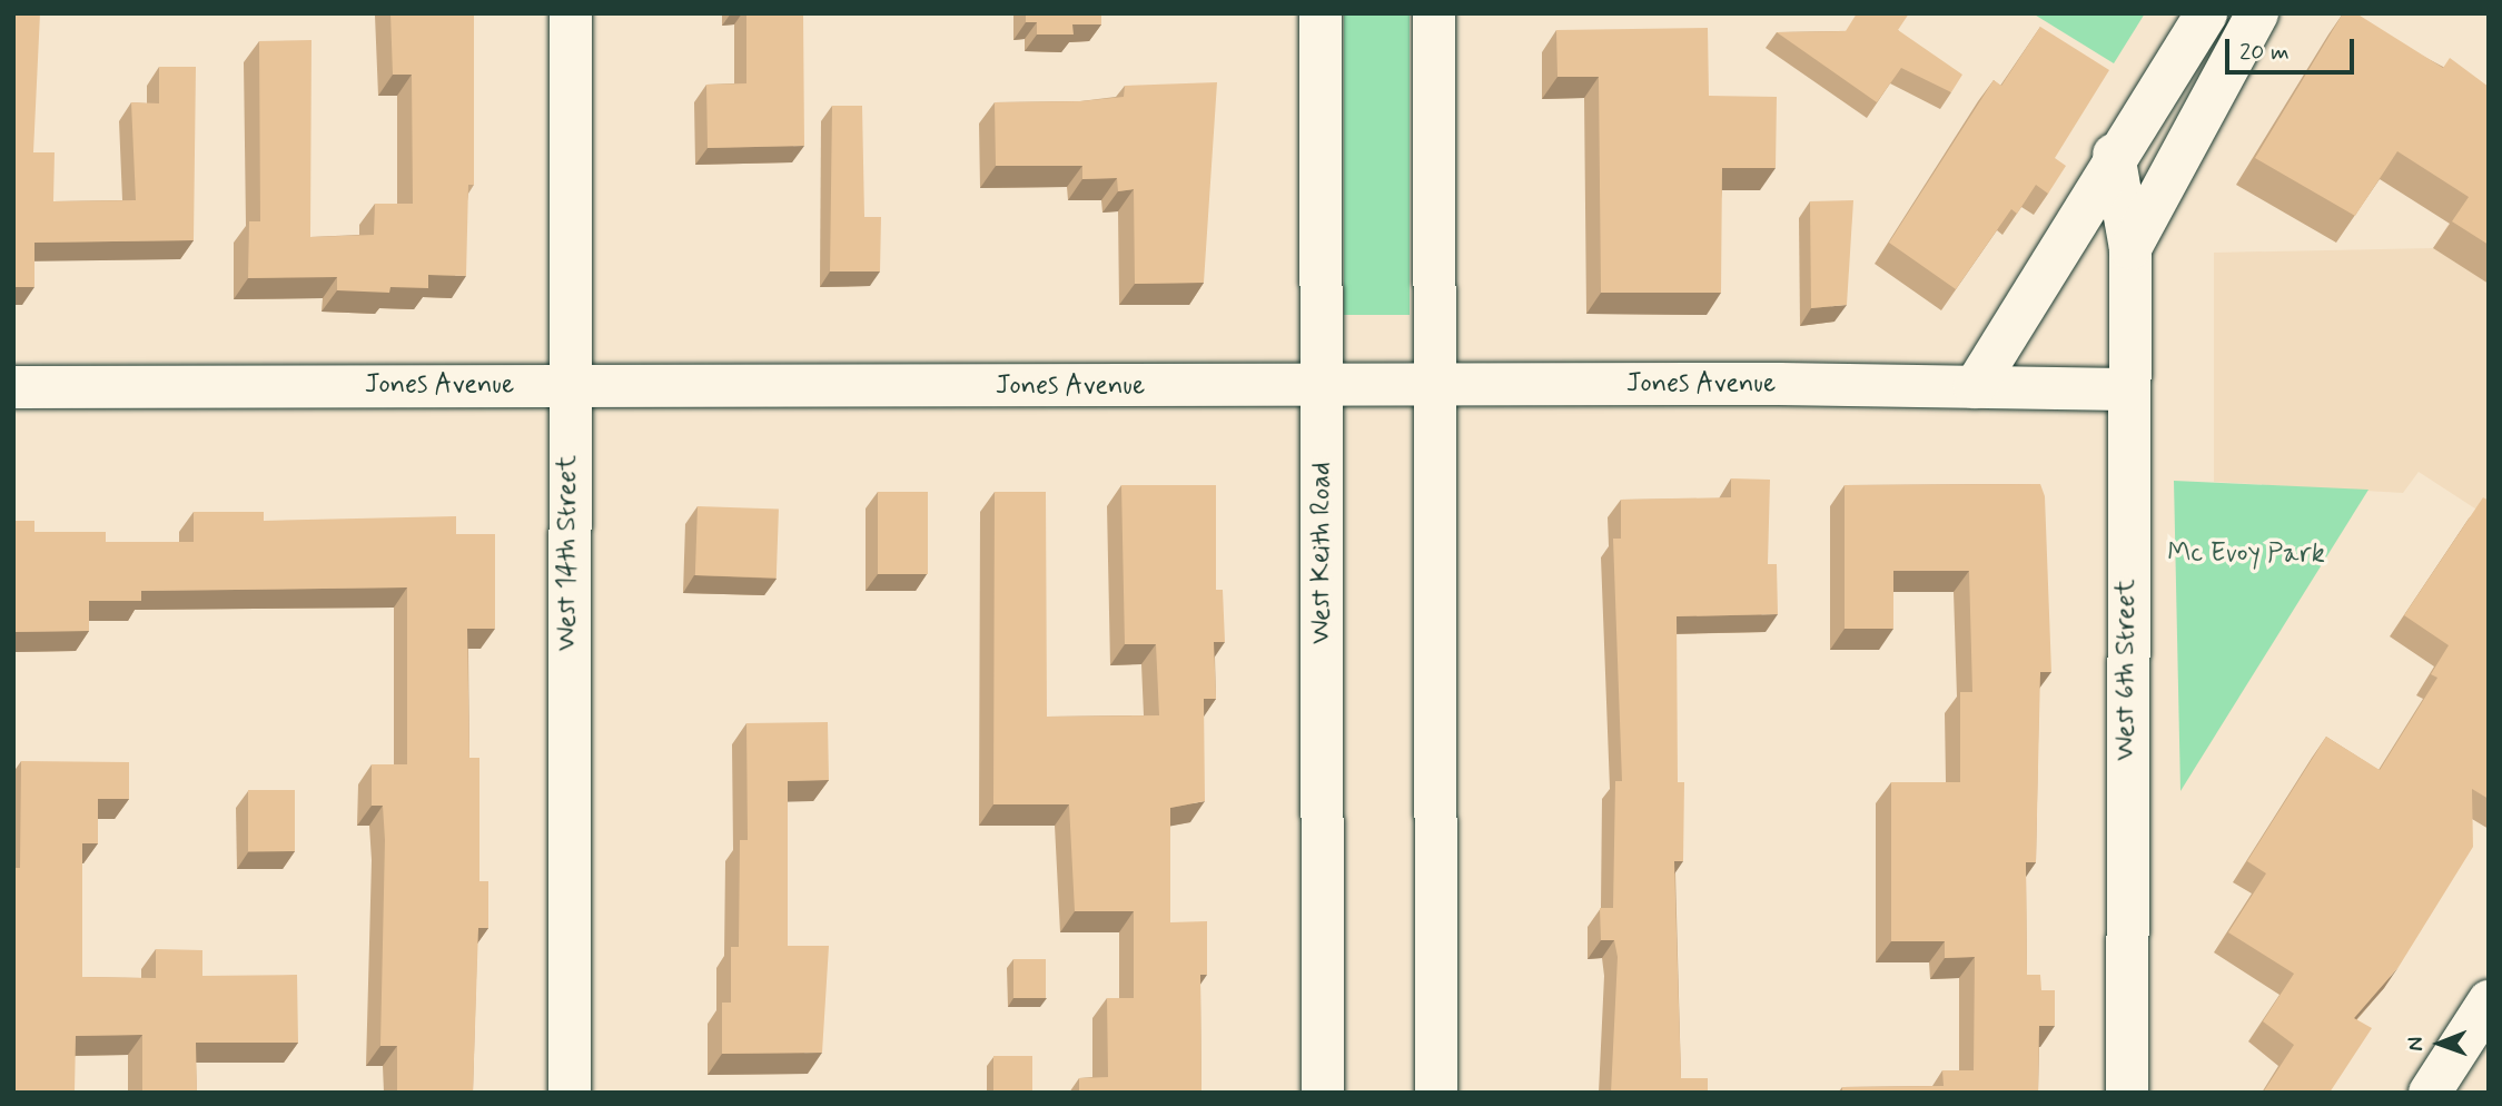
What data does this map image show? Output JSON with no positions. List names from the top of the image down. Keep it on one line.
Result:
{"streets":{"street":["Jones Avenue","West 14th Street","West Keith Road","West 6th Street"]},"crossings":[["Jones Avenue","West 14th Street"],["Jones Avenue","West Keith Road"],["Jones Avenue","West 6th Street"]],"parks":["Mc Evoy Park"],"scale_bar":"20 m","north":"left"}
